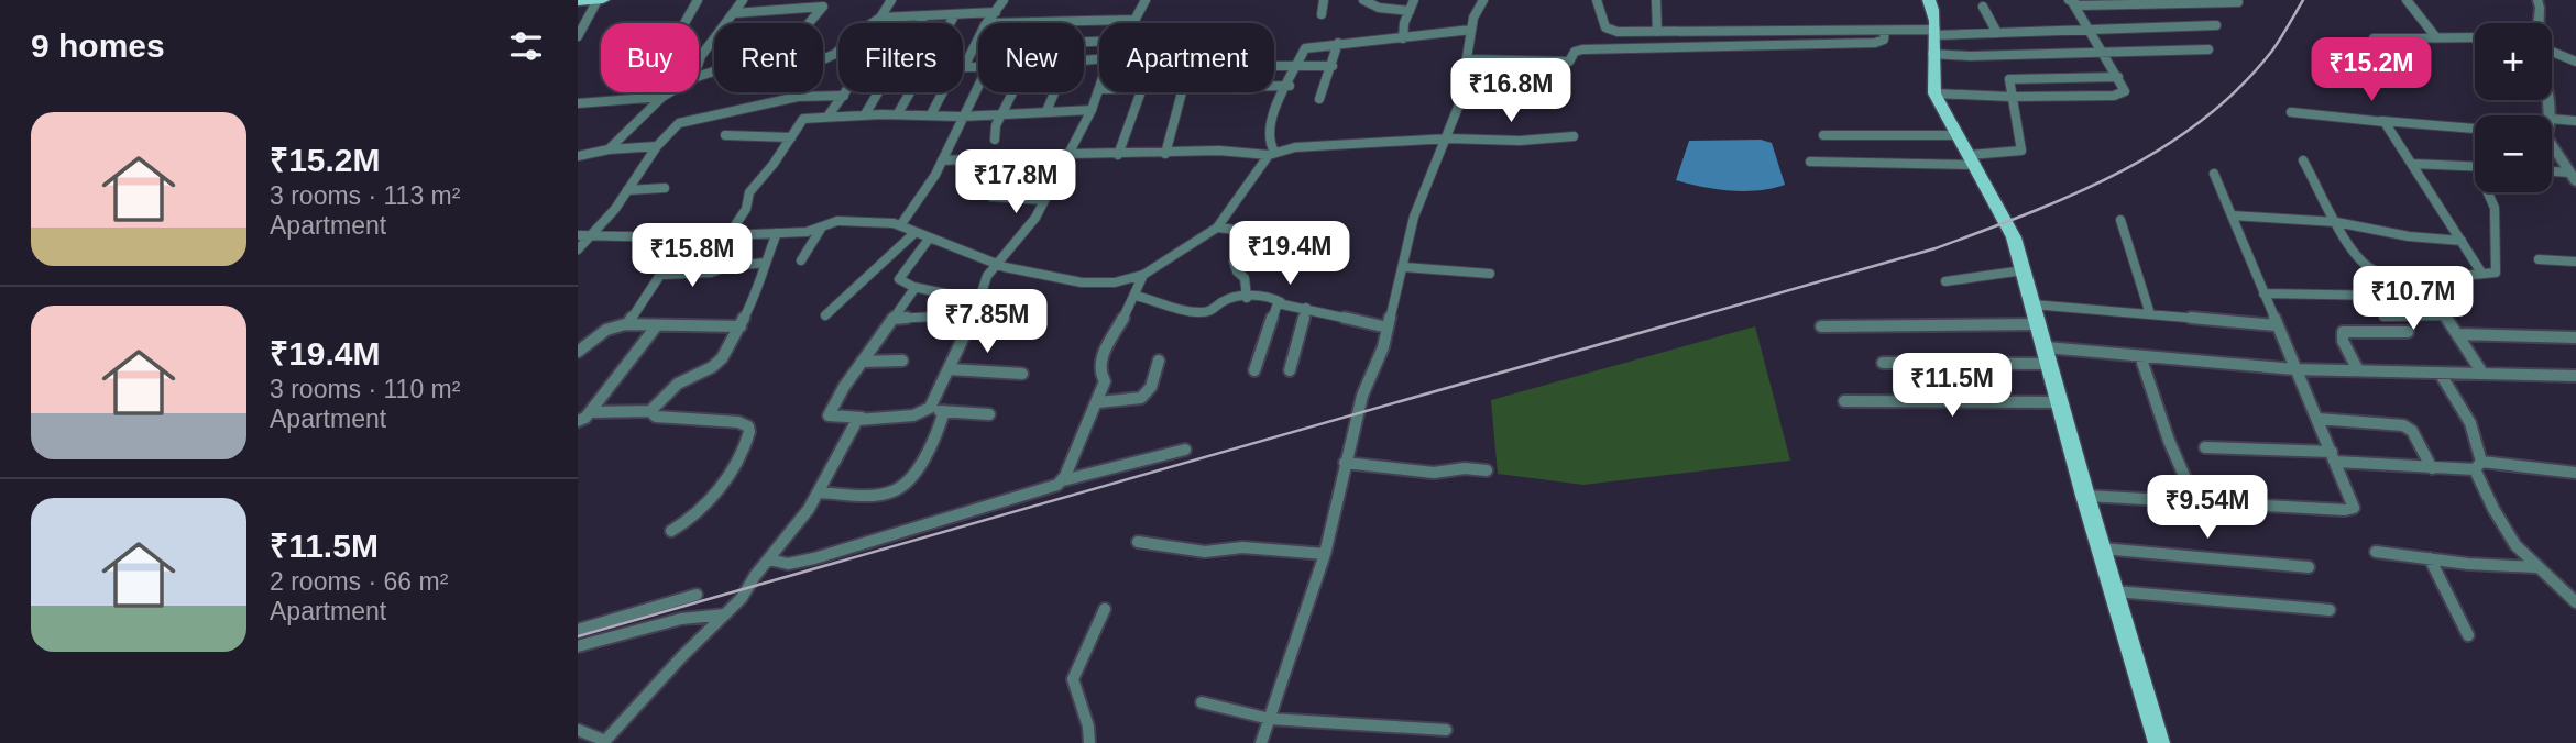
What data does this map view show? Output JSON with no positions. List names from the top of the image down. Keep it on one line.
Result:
{"page":{"heading":"9 homes","map_buttons":["+","−"],"chip":["Buy","Rent","Filters","New","Apartment"],"price":["₹15.2M","₹16.8M","₹17.8M","₹19.4M","₹15.8M","₹10.7M","₹7.85M","₹11.5M","₹9.54M"],"list":[{"name":"₹15.2M","note":"3 rooms · 113 m² · Apartment"},{"name":"₹19.4M","note":"3 rooms · 110 m² · Apartment"},{"name":"₹11.5M","note":"2 rooms · 66 m² · Apartment"}]}}
